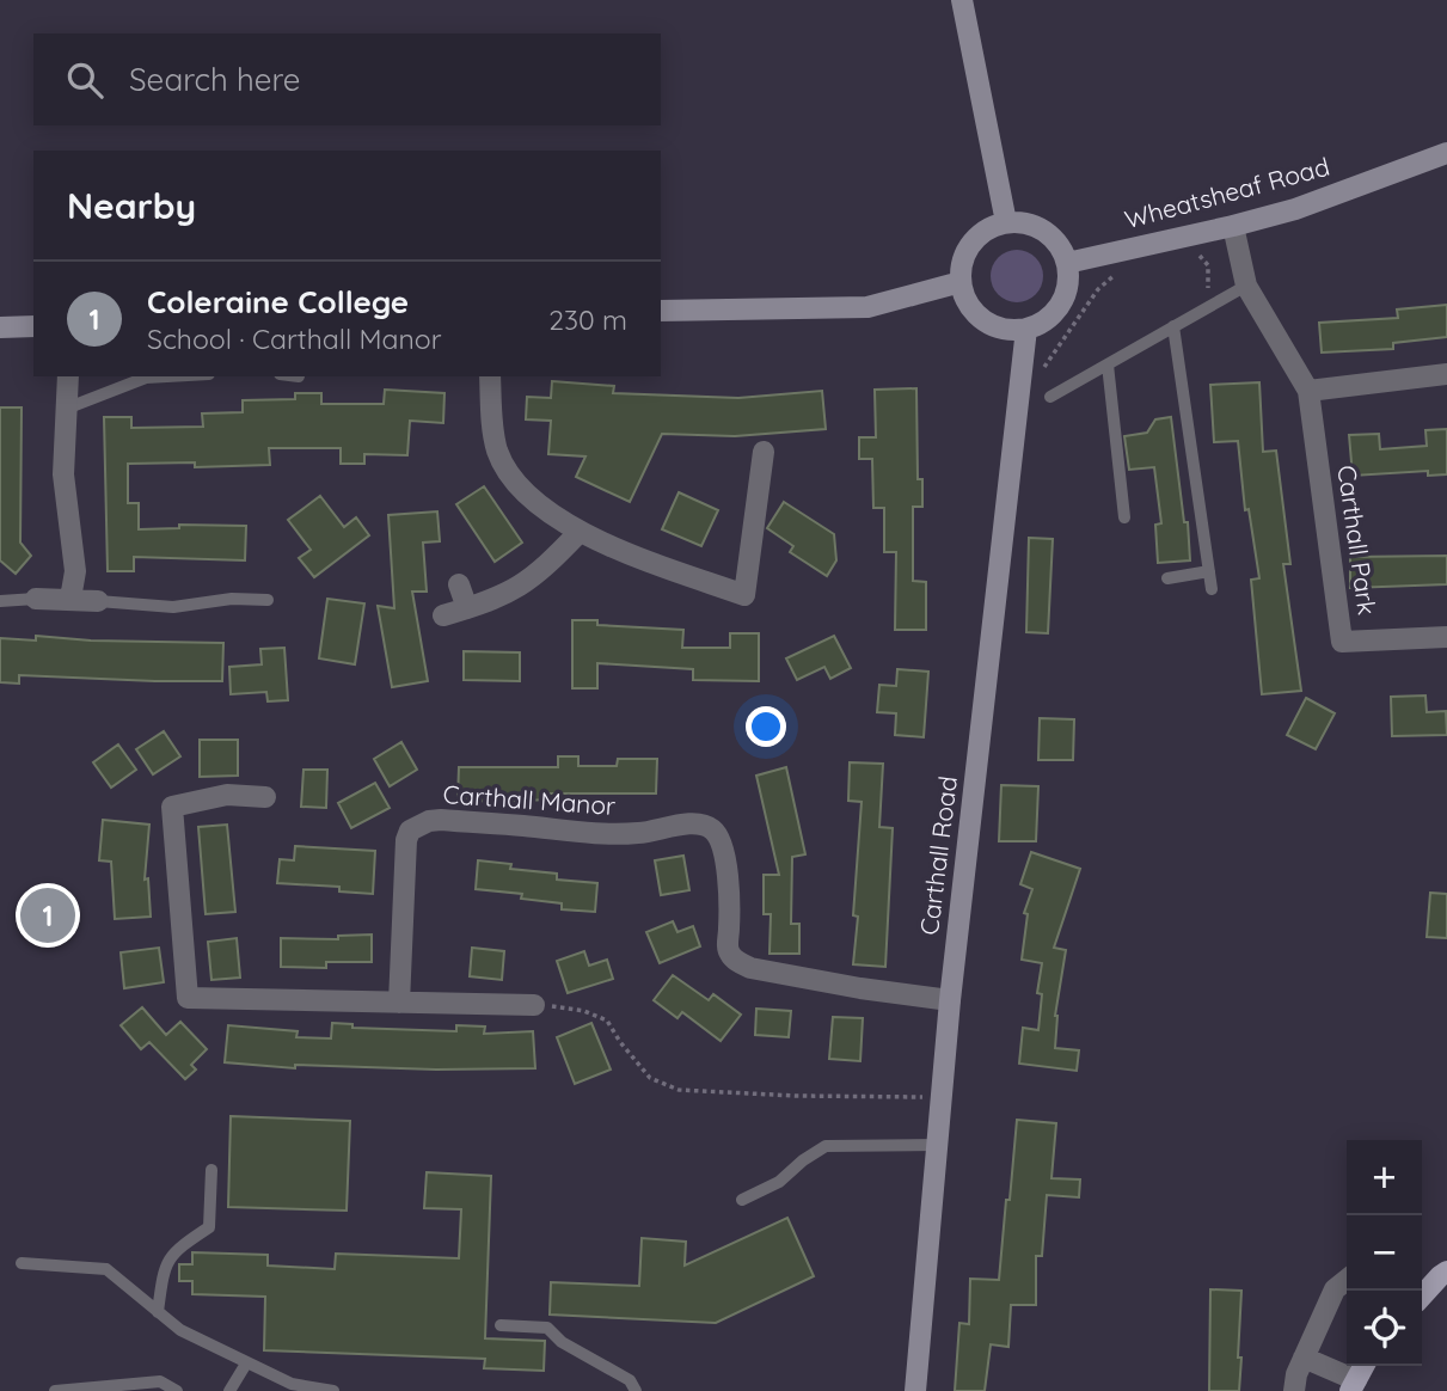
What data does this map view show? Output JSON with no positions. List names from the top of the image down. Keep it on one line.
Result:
{"streets":{"main road":["Wheatsheaf Road","Carthall Road"],"street":["Carthall Park","Carthall Manor"]},"crossings":[["Wheatsheaf Road","Carthall Park"],["Wheatsheaf Road","Carthall Road"],["Carthall Manor","Carthall Road"]],"page":{"search":"Search here","heading":"Nearby","list":[{"mark":"1","name":"Coleraine College","note":"School · Carthall Manor","value":"230 m"}],"pins":"1","map_buttons":["+","−"]}}
